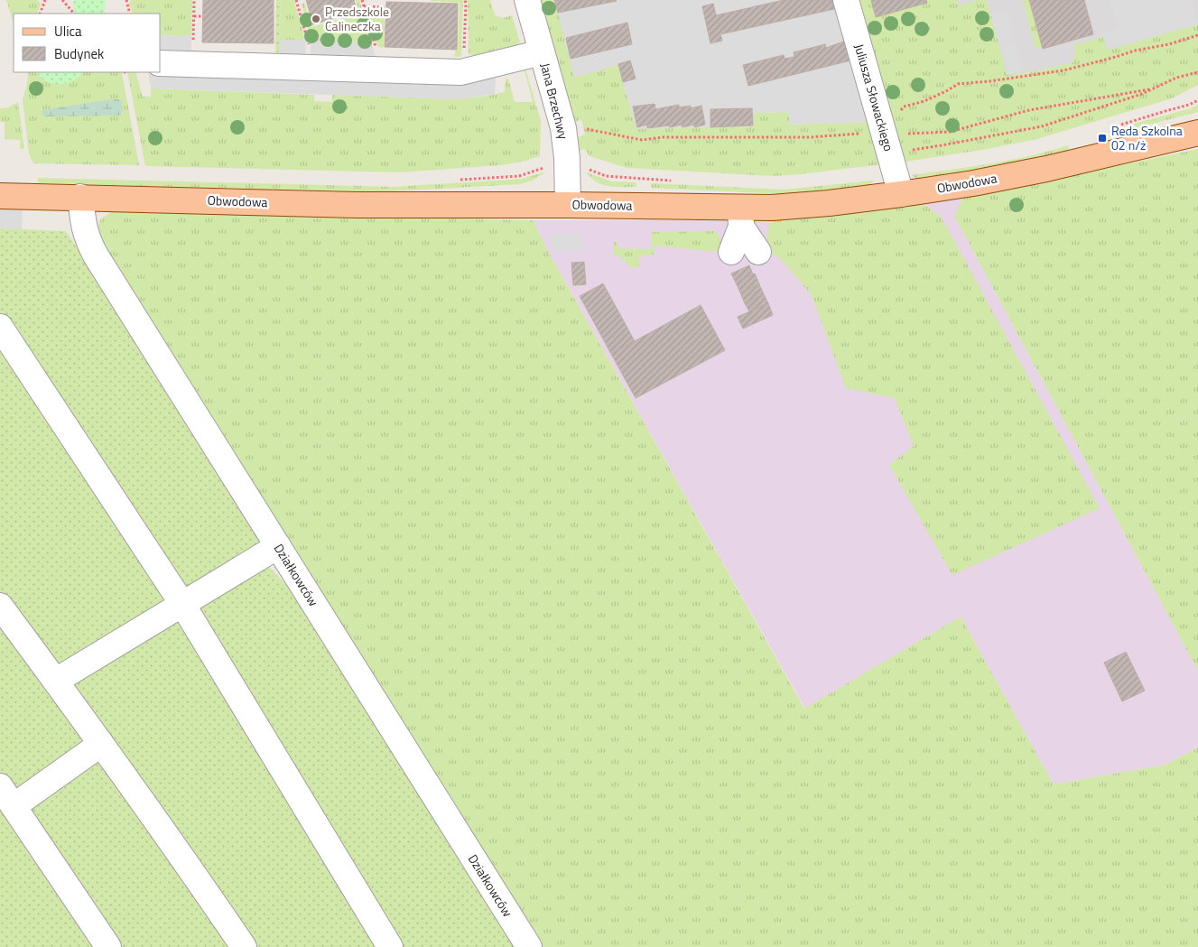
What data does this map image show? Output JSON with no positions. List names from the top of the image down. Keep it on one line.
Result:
{"streets":{"main road":["Obwodowa"],"street":["Juliusza Słowackiego","Jana Brzechwy","Działkowców"]},"crossings":[["Juliusza Słowackiego","Obwodowa"],["Jana Brzechwy","Obwodowa"],["Obwodowa","Działkowców"]],"places":{"other":["Przedszkole Calineczka"],"transit":["Reda Szkolna 02 n/ż"]},"legend":["Ulica","Budynek"]}
